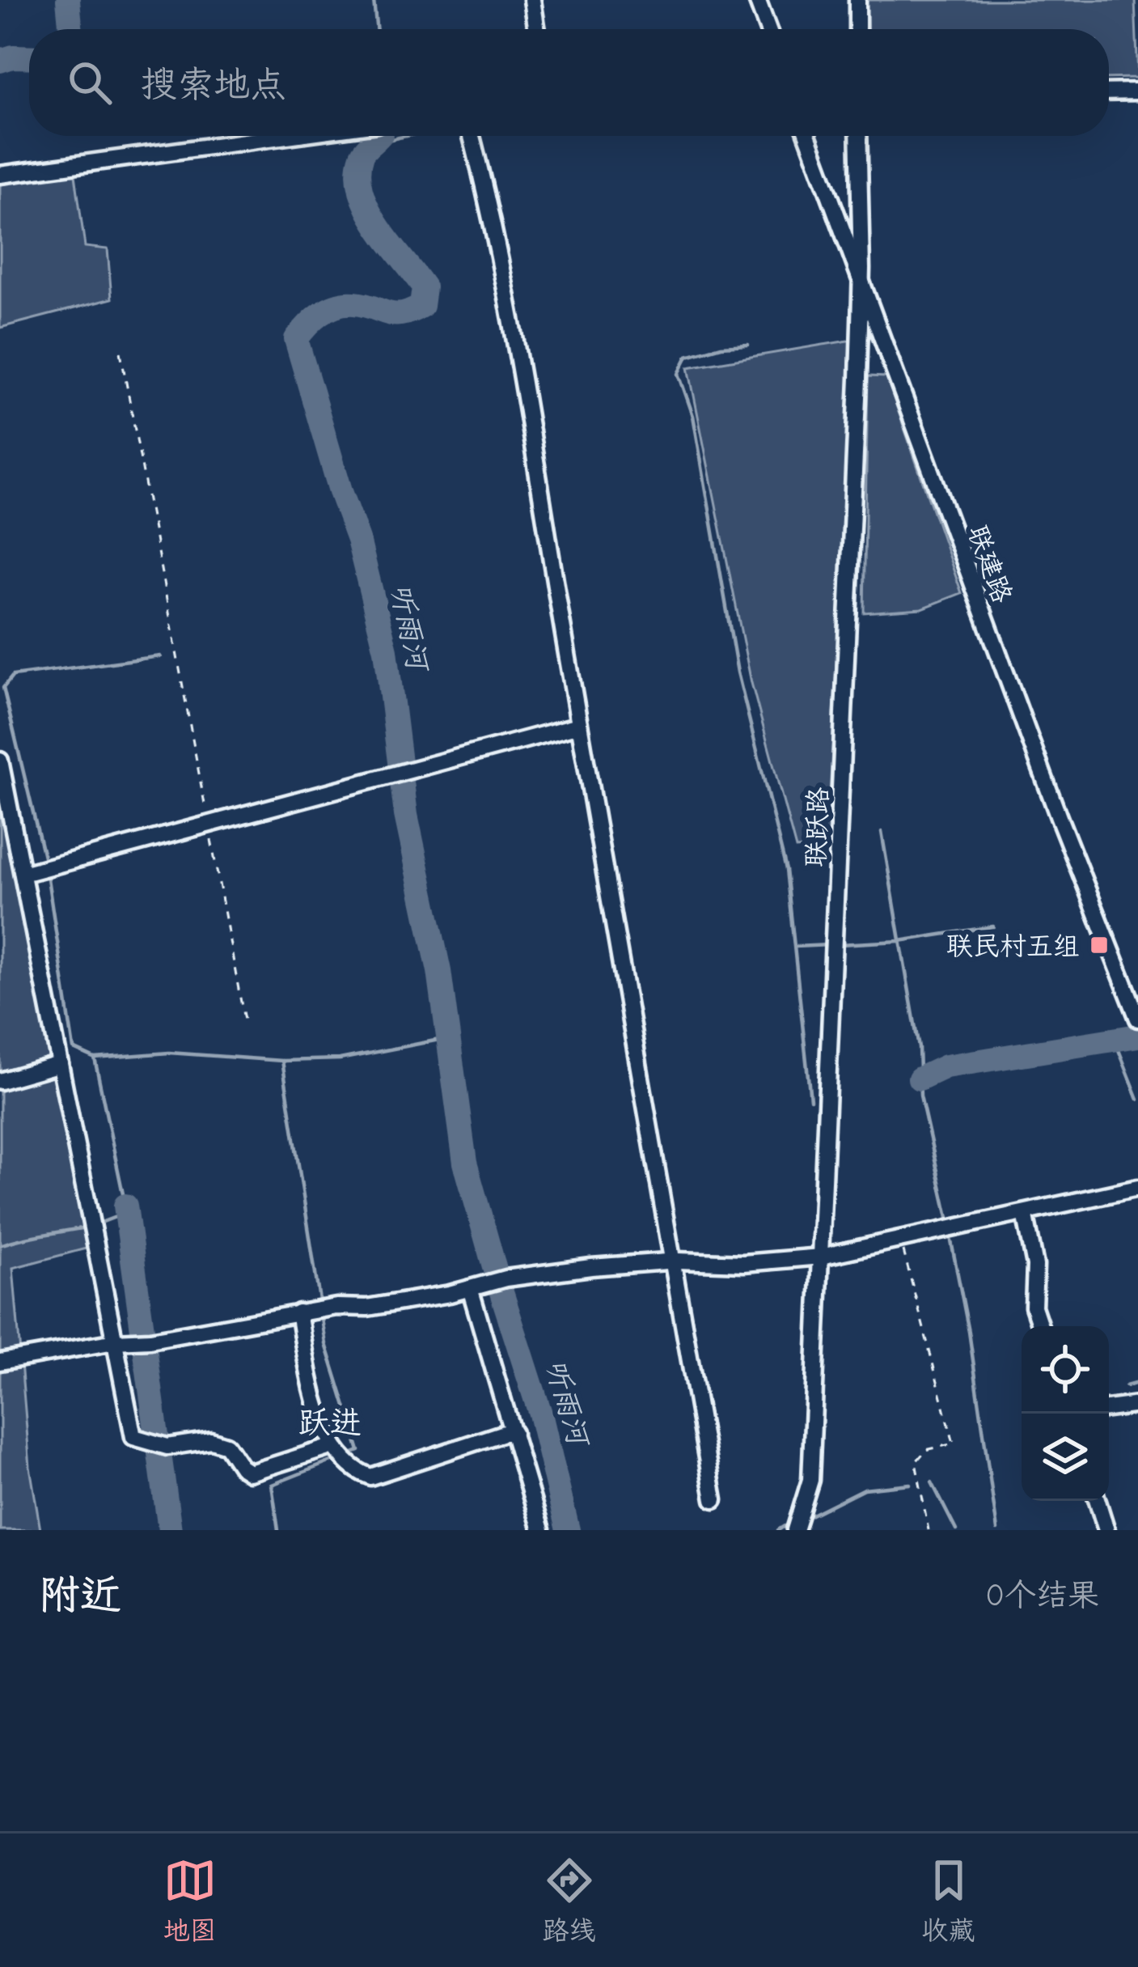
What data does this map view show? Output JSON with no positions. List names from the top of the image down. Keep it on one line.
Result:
{"streets":{"street":["联建路","联跃路"]},"crossings":[["联建路","联跃路"]],"districts":["跃进"],"water":["听雨河"],"places":{"transit":["联民村五组"]},"page":{"search":"搜索地点","heading":["附近","0个结果"],"nav":["地图","路线","收藏"]}}
